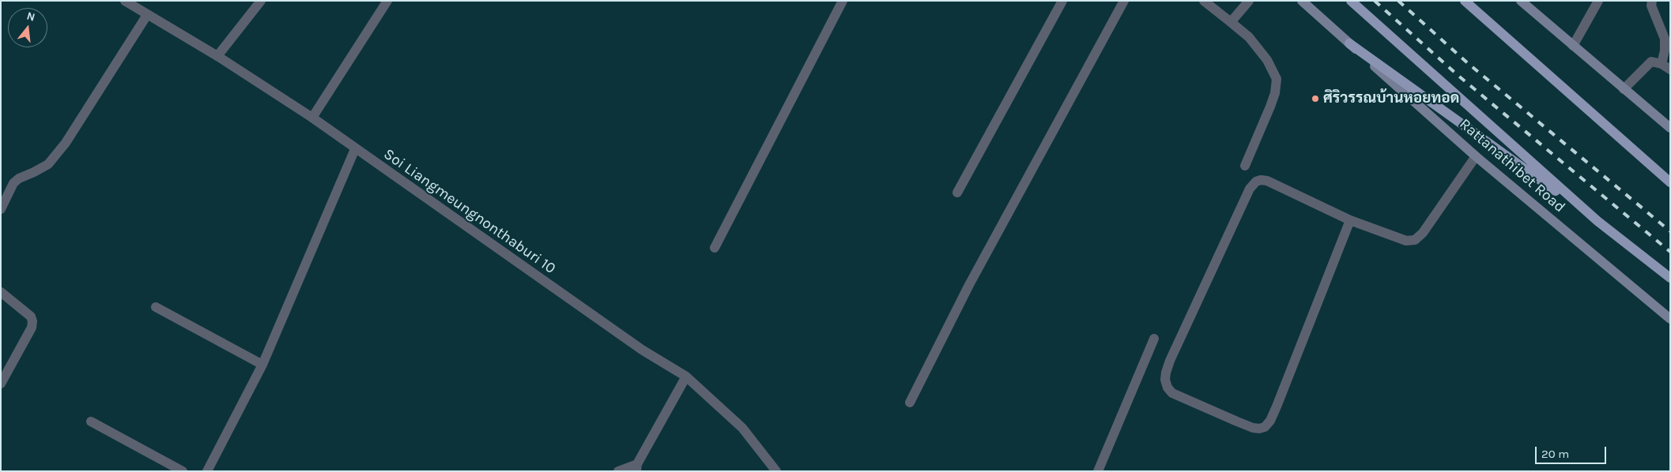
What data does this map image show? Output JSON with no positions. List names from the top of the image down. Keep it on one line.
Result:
{"streets":{"main road":["Rattanathibet Road"],"street":["Soi Liangmeungnonthaburi 10"]},"places":["ศิริวรรณบ้านหอยทอด"],"scale_bar":"20 m","north":"top"}
